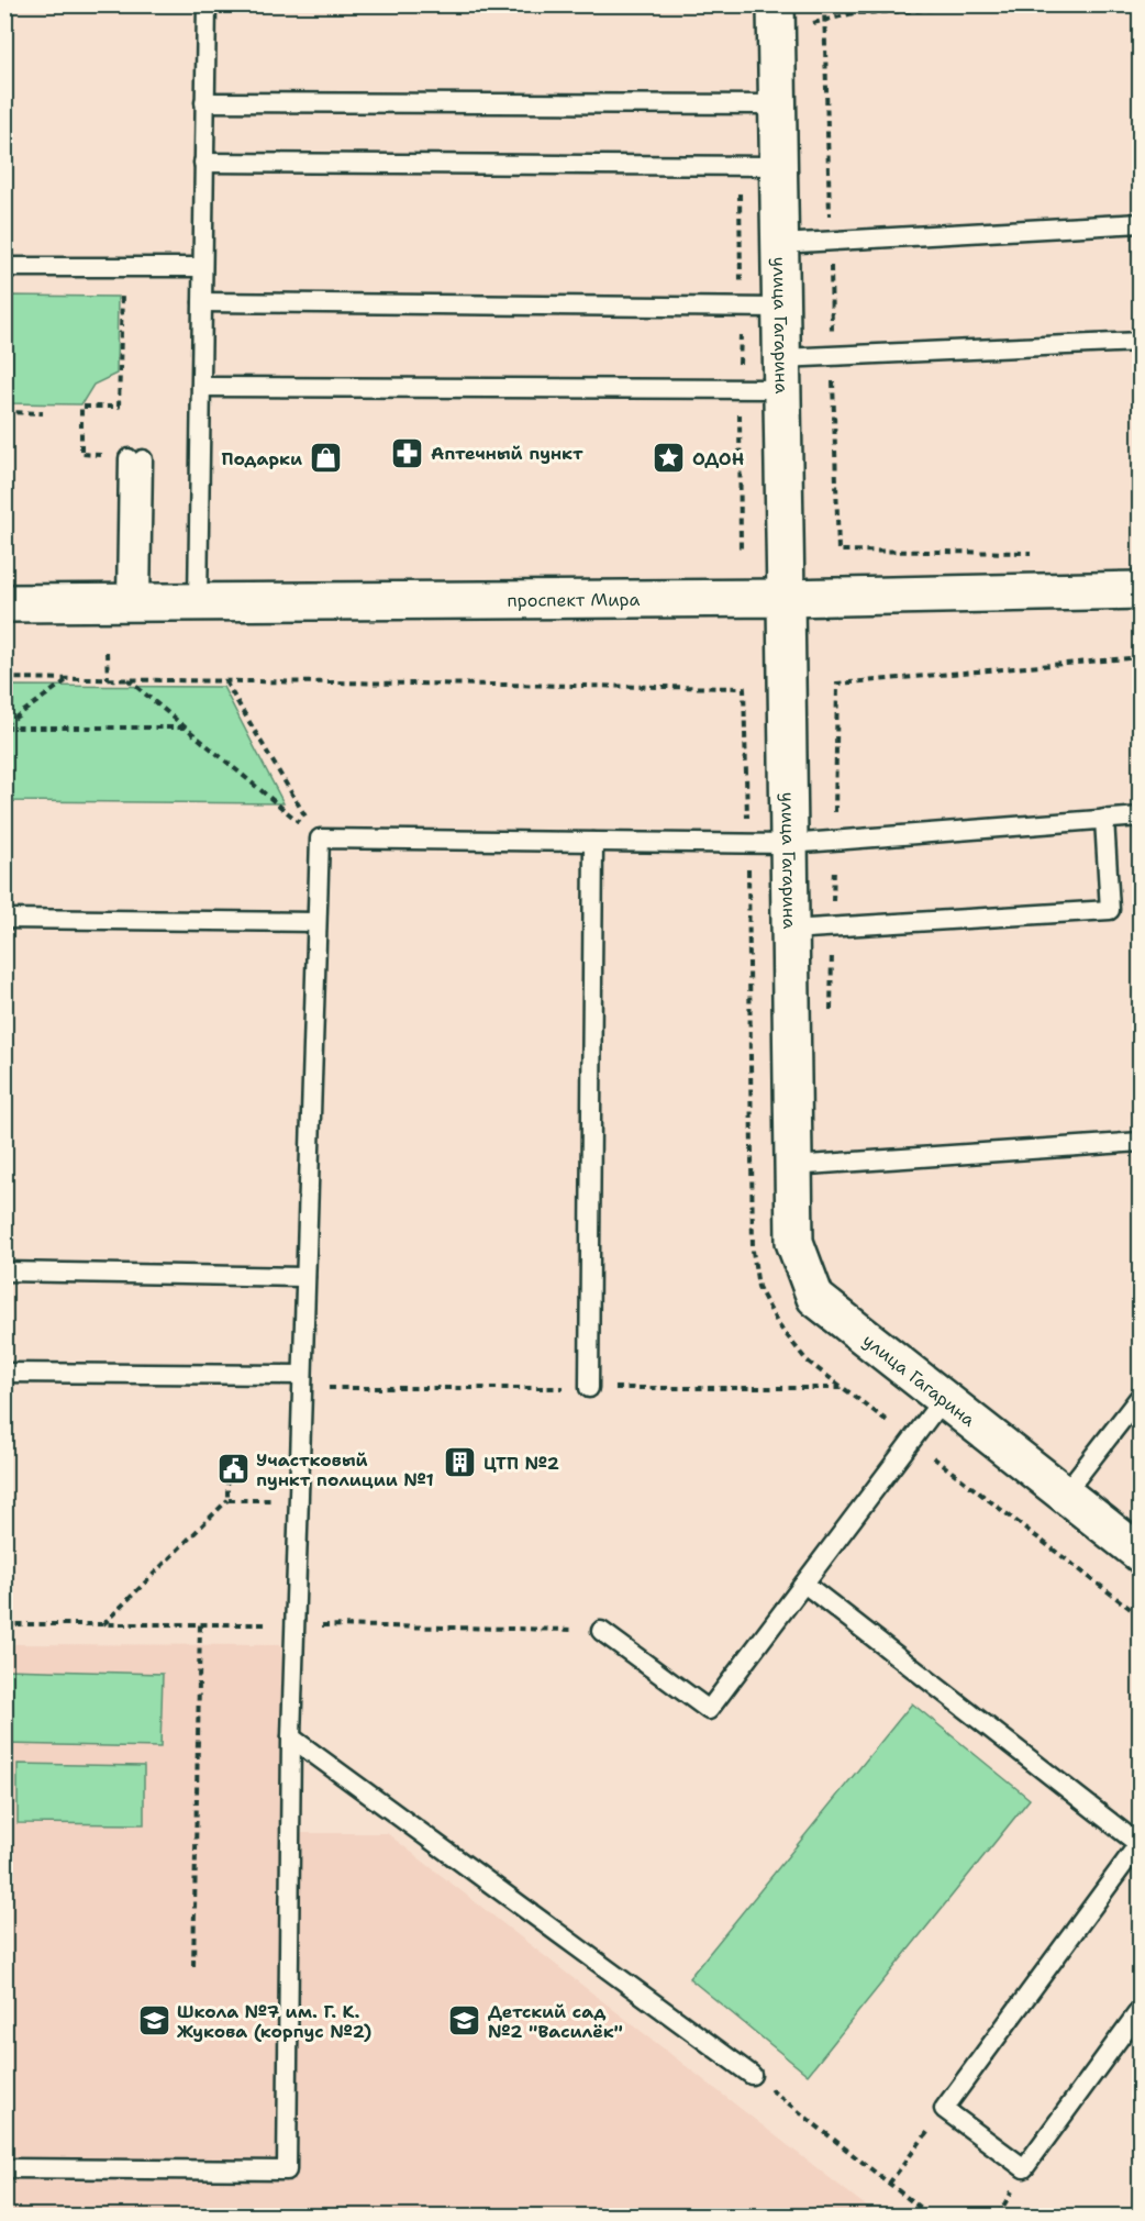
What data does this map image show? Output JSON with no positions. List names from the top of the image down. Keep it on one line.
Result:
{"streets":{"street":["улица Гагарина","проспект Мира"]},"crossings":[["улица Гагарина","проспект Мира"]],"places":{"pharmacy":["Аптечный пункт"],"shop":["Подарки"],"place":["ОДОН"],"building":["ЦТП №2"],"public building":["Участковый пункт полиции №1"],"school or university":["Школа №7 им. Г. К. Жукова (корпус №2)","Детский сад №2 \"Василёк\""]}}
